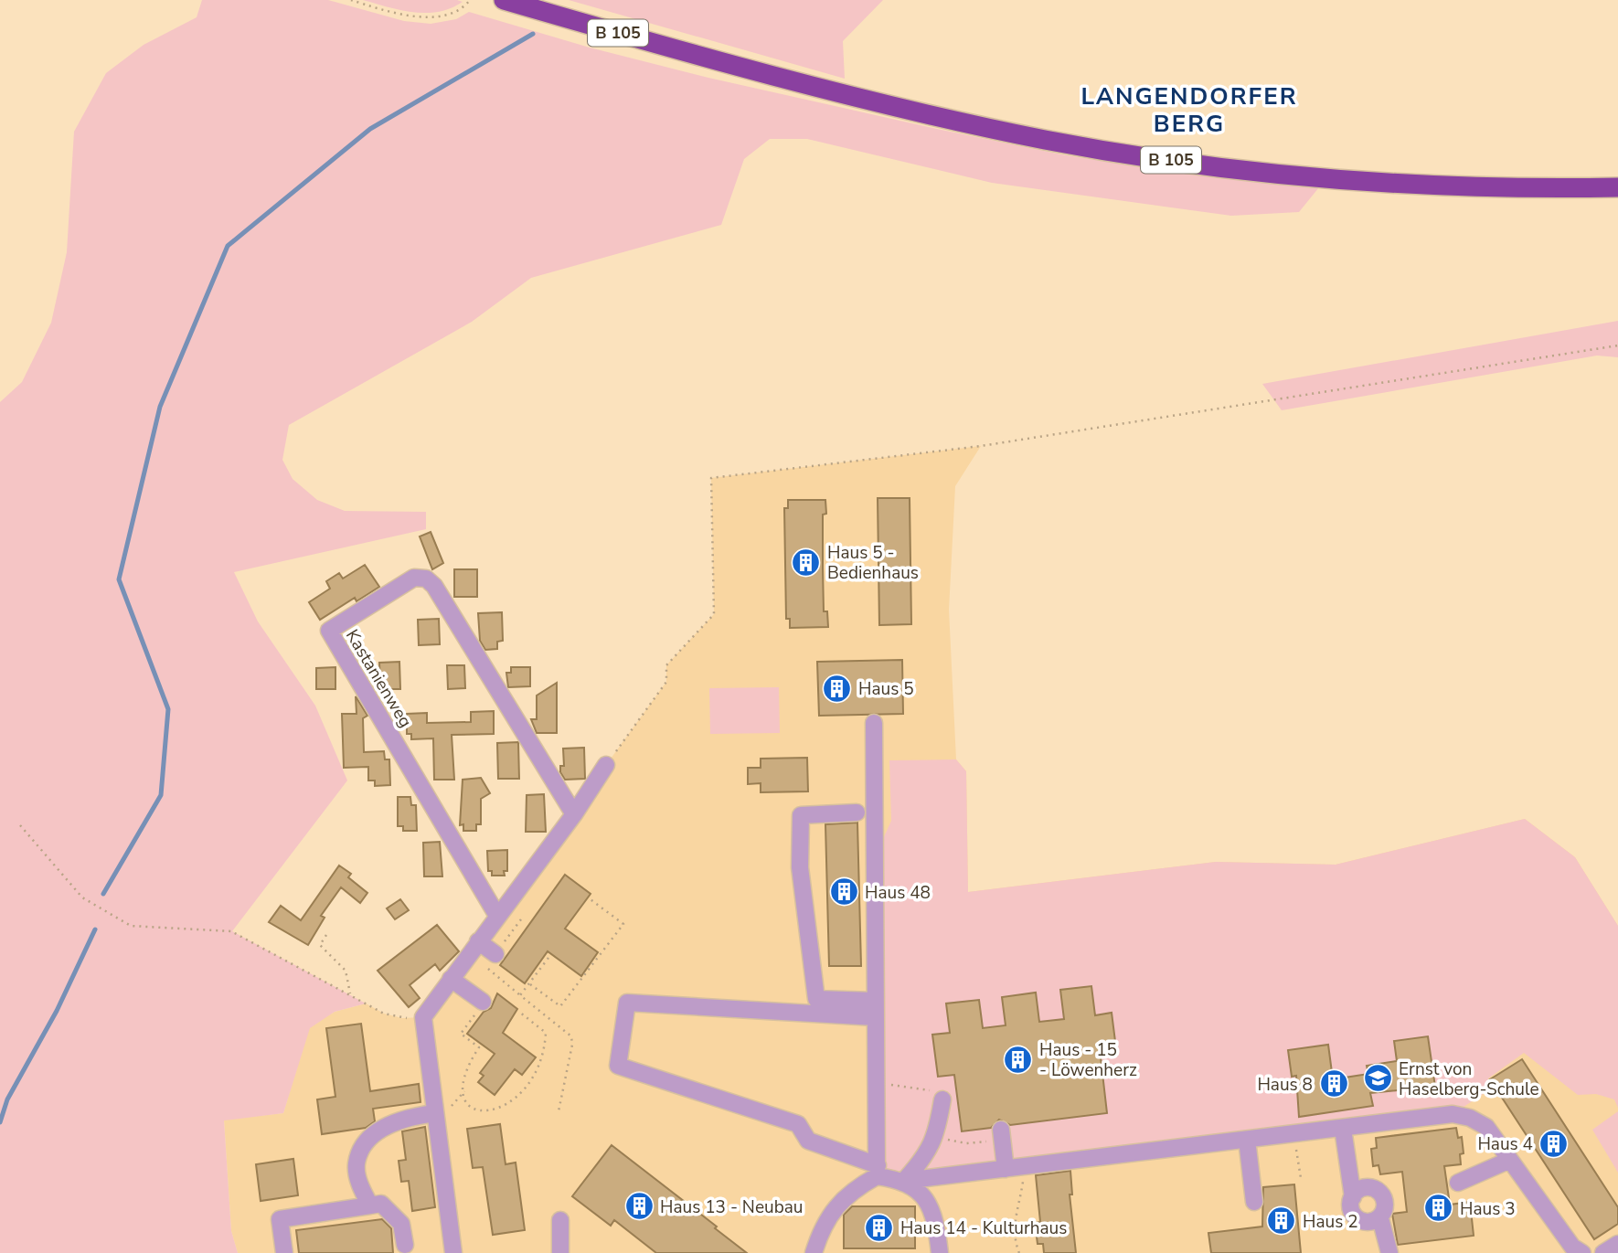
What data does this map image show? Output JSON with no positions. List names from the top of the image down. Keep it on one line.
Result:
{"streets":{"highway":["B 105"],"street":["Kastanienweg"]},"districts":["LANGENDORFER BERG"],"places":{"building":["Haus 5 - Bedienhaus","Haus 5","Haus 48","Haus - 15 - Löwenherz","Haus 8","Haus 4","Haus 13 - Neubau","Haus 3","Haus 2","Haus 14 - Kulturhaus"],"school or university":["Ernst von Haselberg-Schule"]}}
